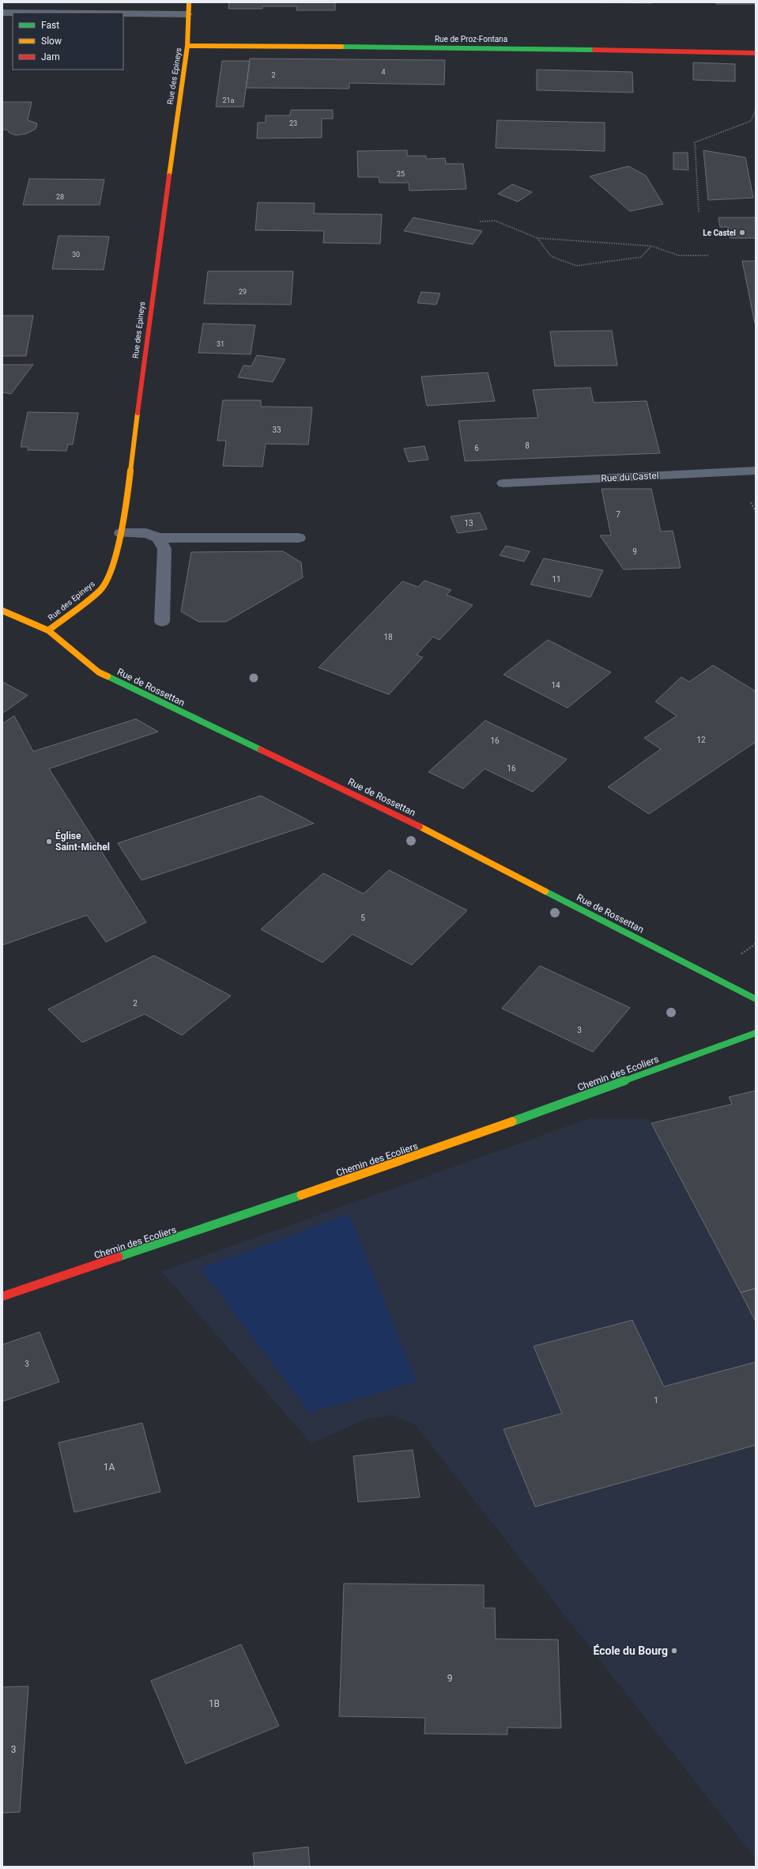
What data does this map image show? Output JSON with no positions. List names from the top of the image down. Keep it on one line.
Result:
{"streets":{"street":["Rue de Proz-Fontana","Rue des Epineys","Rue du Castel","Rue de Rossettan","Chemin des Ecoliers"]},"crossings":[["Rue de Proz-Fontana","Rue des Epineys"],["Rue des Epineys","Rue de Rossettan"]],"places":["Le Castel","Église Saint-Michel","École du Bourg"],"house_numbers":["4","2","21a","23","25","28","30","29","31","33","8","6","7","13","9","11","18","14","12","16","16","5","2","3","3","1","1A","9","1B","3"],"legend":["Fast","Slow","Jam"]}
